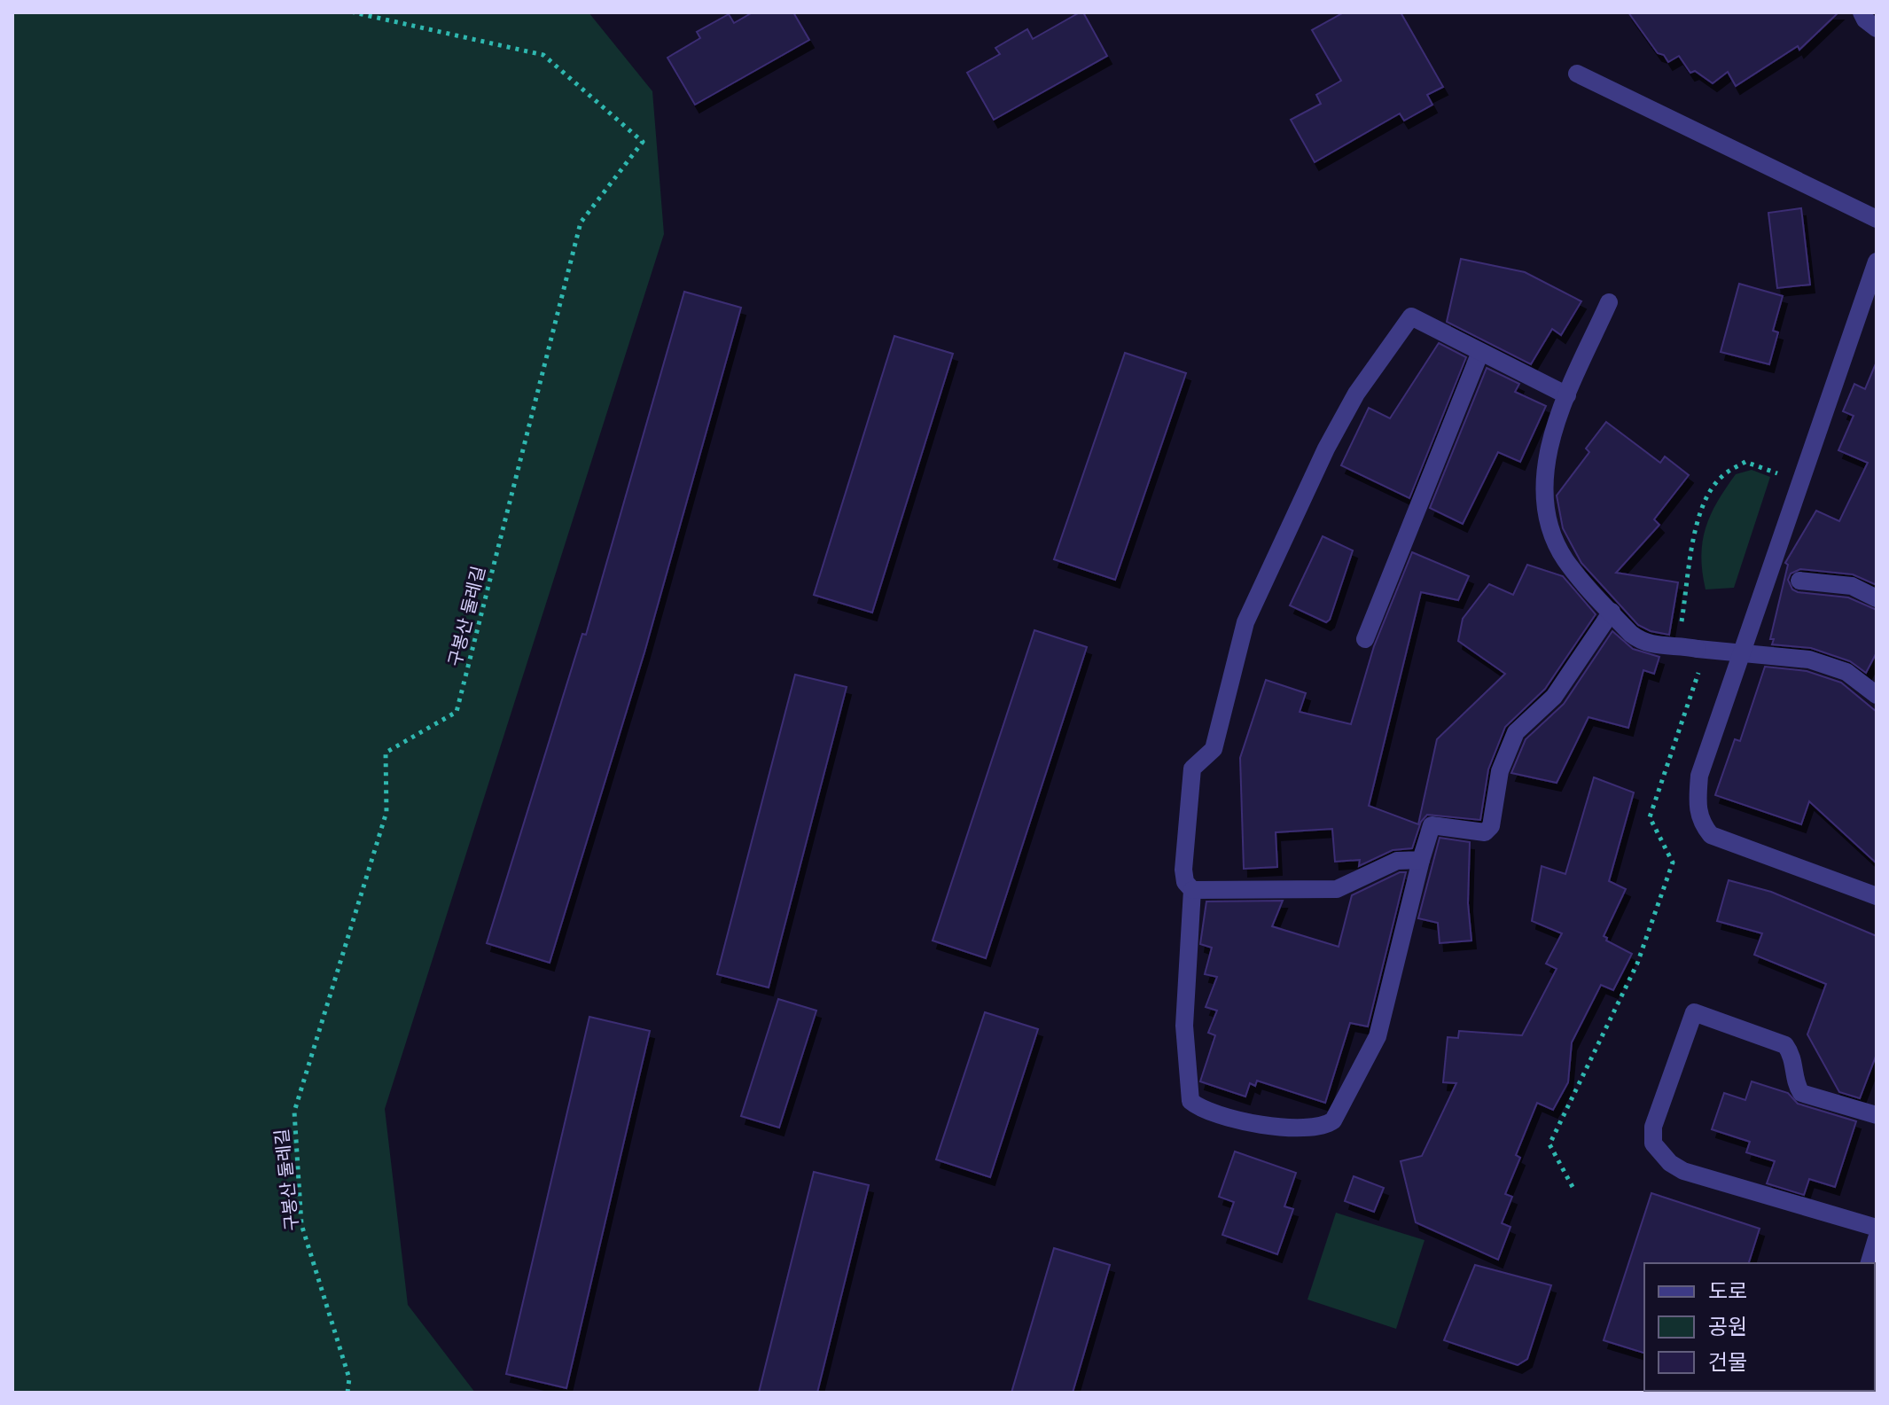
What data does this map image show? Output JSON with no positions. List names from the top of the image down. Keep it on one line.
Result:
{"streets":{"path":["구봉산 둘레길"]},"legend":["도로","공원","건물"]}
